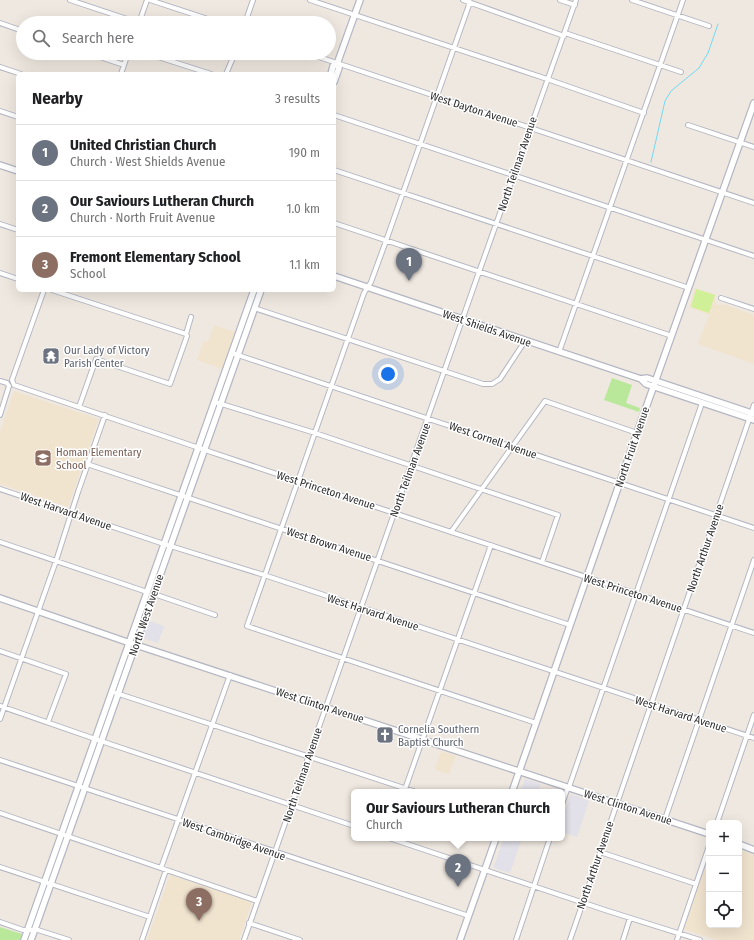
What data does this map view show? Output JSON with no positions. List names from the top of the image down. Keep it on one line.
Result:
{"streets":{"main road":["West Shields Avenue","North Fruit Avenue","North West Avenue","West Clinton Avenue"],"street":["West Dayton Avenue","North Teilman Avenue","West Cornell Avenue","West Princeton Avenue","West Harvard Avenue","West Brown Avenue","North Arthur Avenue","West Cambridge Avenue"]},"crossings":[["West Dayton Avenue","North Teilman Avenue"],["West Dayton Avenue","North Fruit Avenue"],["North Teilman Avenue","West Shields Avenue"],["North Teilman Avenue","West Cornell Avenue"],["North Teilman Avenue","West Princeton Avenue"],["North Teilman Avenue","West Harvard Avenue"],["North Teilman Avenue","West Brown Avenue"],["North Teilman Avenue","West Clinton Avenue"],["North Teilman Avenue","West Cambridge Avenue"],["West Shields Avenue","North Fruit Avenue"],["West Shields Avenue","North Arthur Avenue"],["West Cornell Avenue","North Fruit Avenue"],["West Cornell Avenue","North Arthur Avenue"],["West Cornell Avenue","North West Avenue"],["North Fruit Avenue","West Princeton Avenue"],["North Fruit Avenue","West Harvard Avenue"],["North Fruit Avenue","West Brown Avenue"],["North Fruit Avenue","West Clinton Avenue"],["West Princeton Avenue","North Arthur Avenue"],["West Princeton Avenue","North West Avenue"],["West Harvard Avenue","North Arthur Avenue"],["West Harvard Avenue","North West Avenue"],["West Brown Avenue","North West Avenue"],["North Arthur Avenue","West Clinton Avenue"],["North West Avenue","West Clinton Avenue"],["North West Avenue","West Cambridge Avenue"]],"places":{"temple":["Our Lady of Victory Parish Center"],"school or university":["Homan Elementary School"],"church":["Cornelia Southern Baptist Church"]},"page":{"search":"Search here","heading":["Nearby","3 results"],"list":[{"mark":"1","name":"United Christian Church","note":"Church · West Shields Avenue","value":"190 m"},{"mark":"2","name":"Our Saviours Lutheran Church","note":"Church · North Fruit Avenue","value":"1.0 km"},{"mark":"3","name":"Fremont Elementary School","note":"School","value":"1.1 km"}],"pins":["1","2","3"],"popup":["Our Saviours Lutheran Church","Church"],"map_buttons":["+","−"]}}
